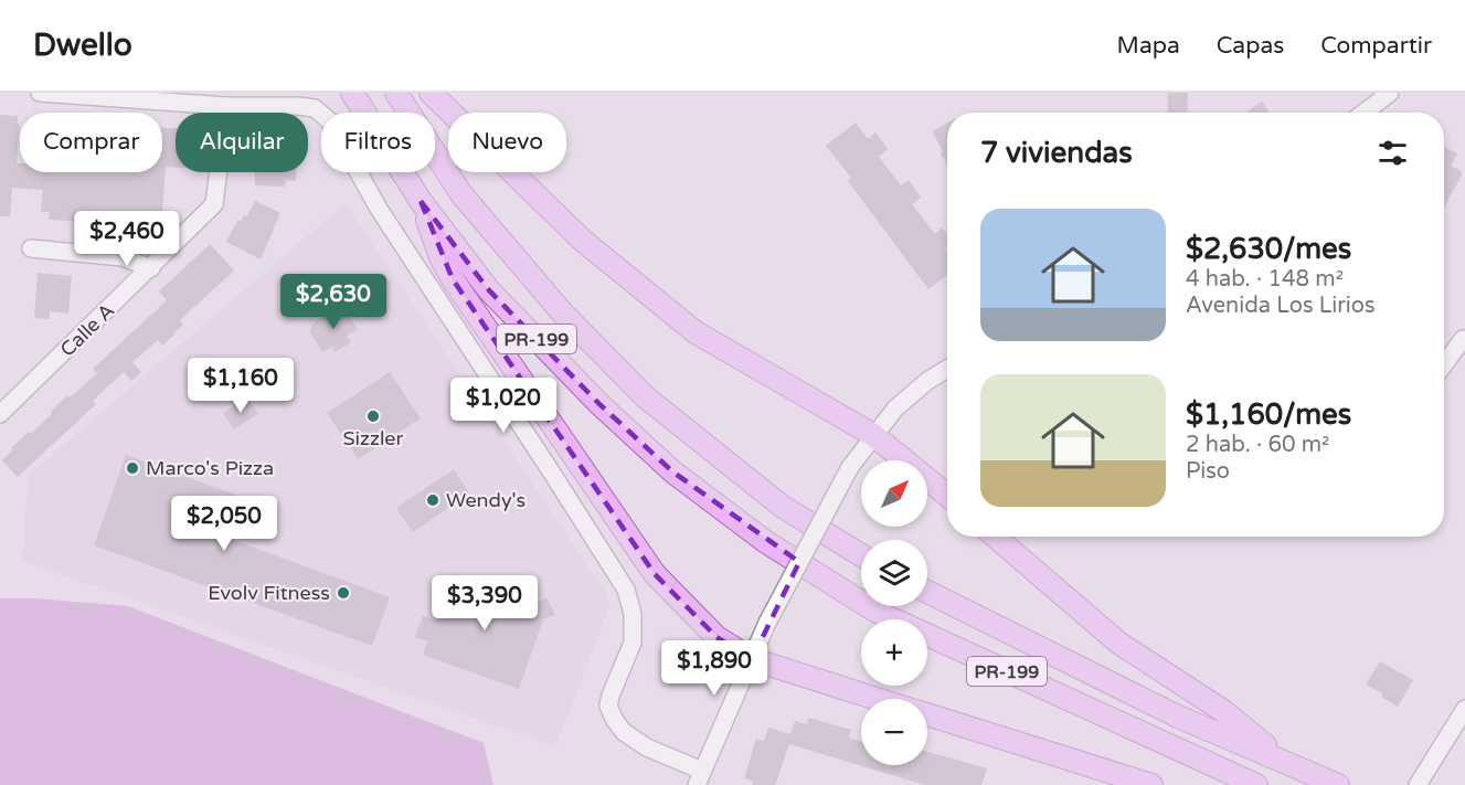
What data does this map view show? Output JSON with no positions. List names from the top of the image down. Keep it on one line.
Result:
{"streets":{"main road":["PR-199"],"street":["Calle A"]},"places":["Sizzler","Marco's Pizza","Wendy's","Evolv Fitness"],"north":"top right","page":{"header":"Dwello","nav":["Mapa","Capas","Compartir"],"chip":["Comprar","Alquilar","Filtros","Nuevo"],"heading":"7 viviendas","list":[{"name":"$2,630/mes","note":"4 hab. · 148 m² · Avenida Los Lirios"},{"name":"$1,160/mes","note":"2 hab. · 60 m² · Piso"}],"price":["$2,460","$2,630","$1,160","$1,020","$2,050","$3,390","$1,890"],"map_buttons":["+","−"]}}
